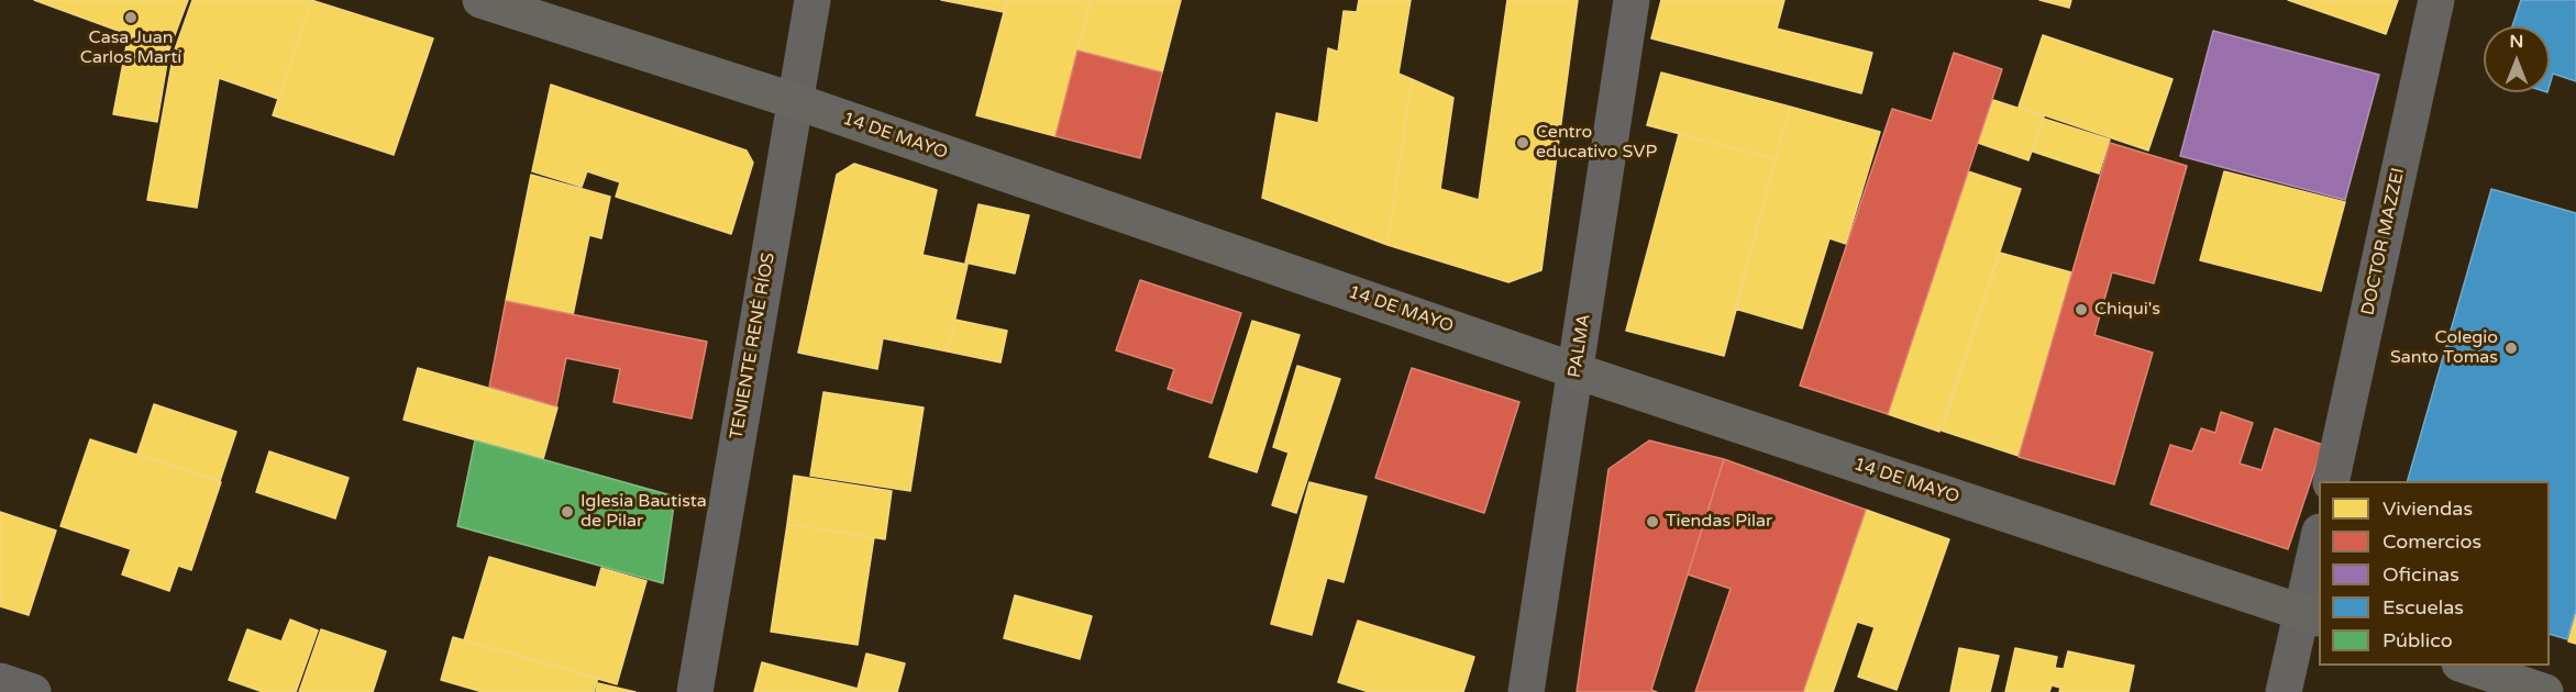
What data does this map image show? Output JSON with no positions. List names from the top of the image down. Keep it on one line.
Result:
{"streets":{"main road":["14 DE MAYO"],"street":["DOCTOR MAZZEI","TENIENTE RENÉ RÍOS","PALMA"]},"crossings":[["14 DE MAYO","TENIENTE RENÉ RÍOS"],["14 DE MAYO","PALMA"]],"places":["Casa Juan Carlos Martí","Centro educativo SVP","Chiqui's","Colegio Santo Tomas","Iglesia Bautista de Pilar","Tiendas Pilar"],"legend":["Viviendas","Comercios","Oficinas","Escuelas","Público"],"north":"top"}
